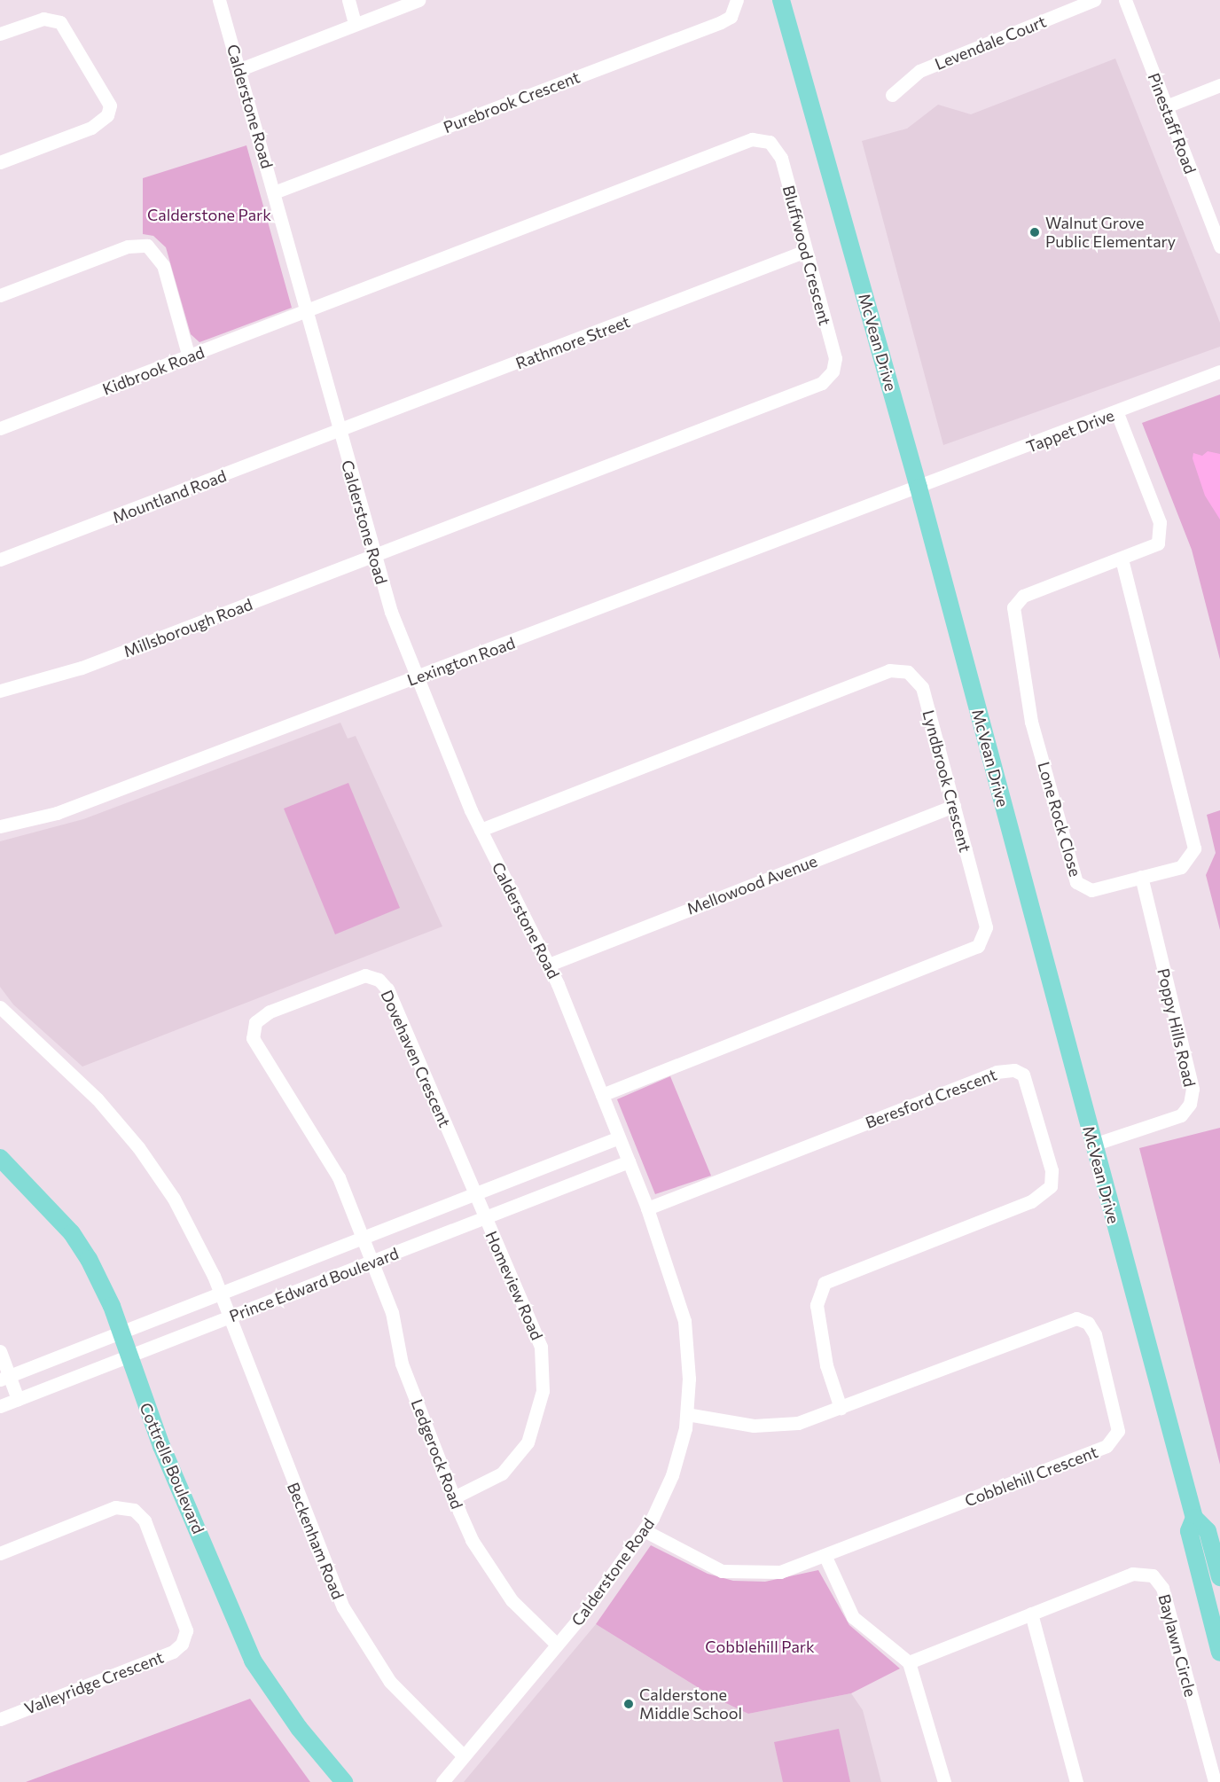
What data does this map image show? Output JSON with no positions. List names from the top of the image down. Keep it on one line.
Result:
{"streets":{"main road":["McVean Drive","Cottrelle Boulevard"],"street":["Levendale Court","Purebrook Crescent","Calderstone Road","Pinestaff Road","Bluffwood Crescent","Rathmore Street","Kidbrook Road","Tappet Drive","Mountland Road","Millsborough Road","Lexington Road","Lyndbrook Crescent","Lone Rock Close","Mellowood Avenue","Poppy Hills Road","Dovehaven Crescent","Beresford Crescent","Prince Edward Boulevard","Homeview Road","Ledgerock Road","Cobblehill Crescent","Beckenham Road","Baylawn Circle","Valleyridge Crescent"]},"crossings":[["Purebrook Crescent","Calderstone Road"],["Calderstone Road","Bluffwood Crescent"],["Calderstone Road","Rathmore Street"],["Calderstone Road","Kidbrook Road"],["Calderstone Road","Mountland Road"],["Calderstone Road","Millsborough Road"],["Calderstone Road","Lexington Road"],["Calderstone Road","Lyndbrook Crescent"],["Calderstone Road","Mellowood Avenue"],["Calderstone Road","Beresford Crescent"],["Calderstone Road","Prince Edward Boulevard"],["Calderstone Road","Ledgerock Road"],["Calderstone Road","Cobblehill Crescent"],["Calderstone Road","Beckenham Road"],["Bluffwood Crescent","Rathmore Street"],["Bluffwood Crescent","Kidbrook Road"],["Bluffwood Crescent","Millsborough Road"],["Rathmore Street","Mountland Road"],["McVean Drive","Tappet Drive"],["McVean Drive","Lexington Road"],["McVean Drive","Poppy Hills Road"],["Tappet Drive","Lexington Road"],["Tappet Drive","Lone Rock Close"],["Lyndbrook Crescent","Mellowood Avenue"],["Lone Rock Close","Poppy Hills Road"],["Dovehaven Crescent","Prince Edward Boulevard"],["Dovehaven Crescent","Homeview Road"],["Dovehaven Crescent","Ledgerock Road"],["Beresford Crescent","Cobblehill Crescent"],["Prince Edward Boulevard","Homeview Road"],["Prince Edward Boulevard","Ledgerock Road"],["Prince Edward Boulevard","Cottrelle Boulevard"],["Prince Edward Boulevard","Beckenham Road"],["Homeview Road","Ledgerock Road"]],"parks":["Calderstone Park","Cobblehill Park"],"places":["Walnut Grove Public Elementary","Calderstone Middle School"]}
